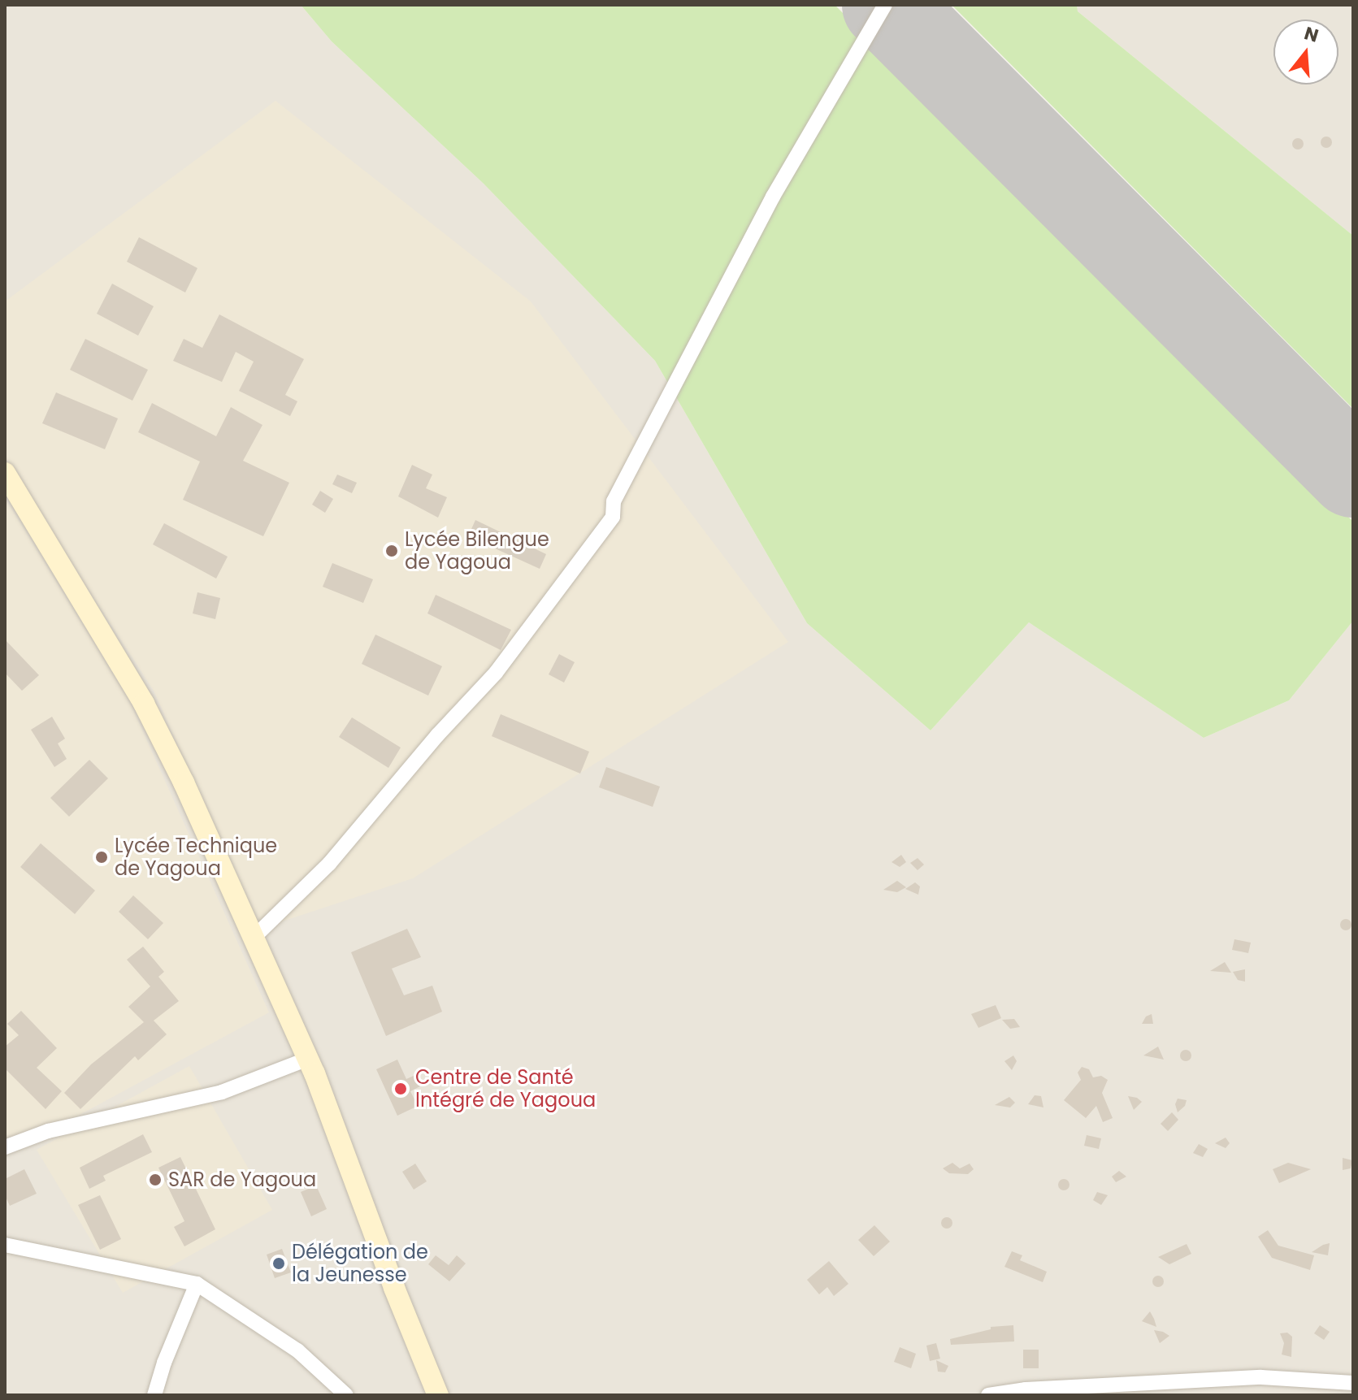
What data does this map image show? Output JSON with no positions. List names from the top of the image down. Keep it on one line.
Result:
{"places":["Lycée Bilengue de Yagoua","Lycée Technique de Yagoua","Centre de Santé Intégré de Yagoua","SAR de Yagoua","Délégation de la Jeunesse"],"north":"top"}
